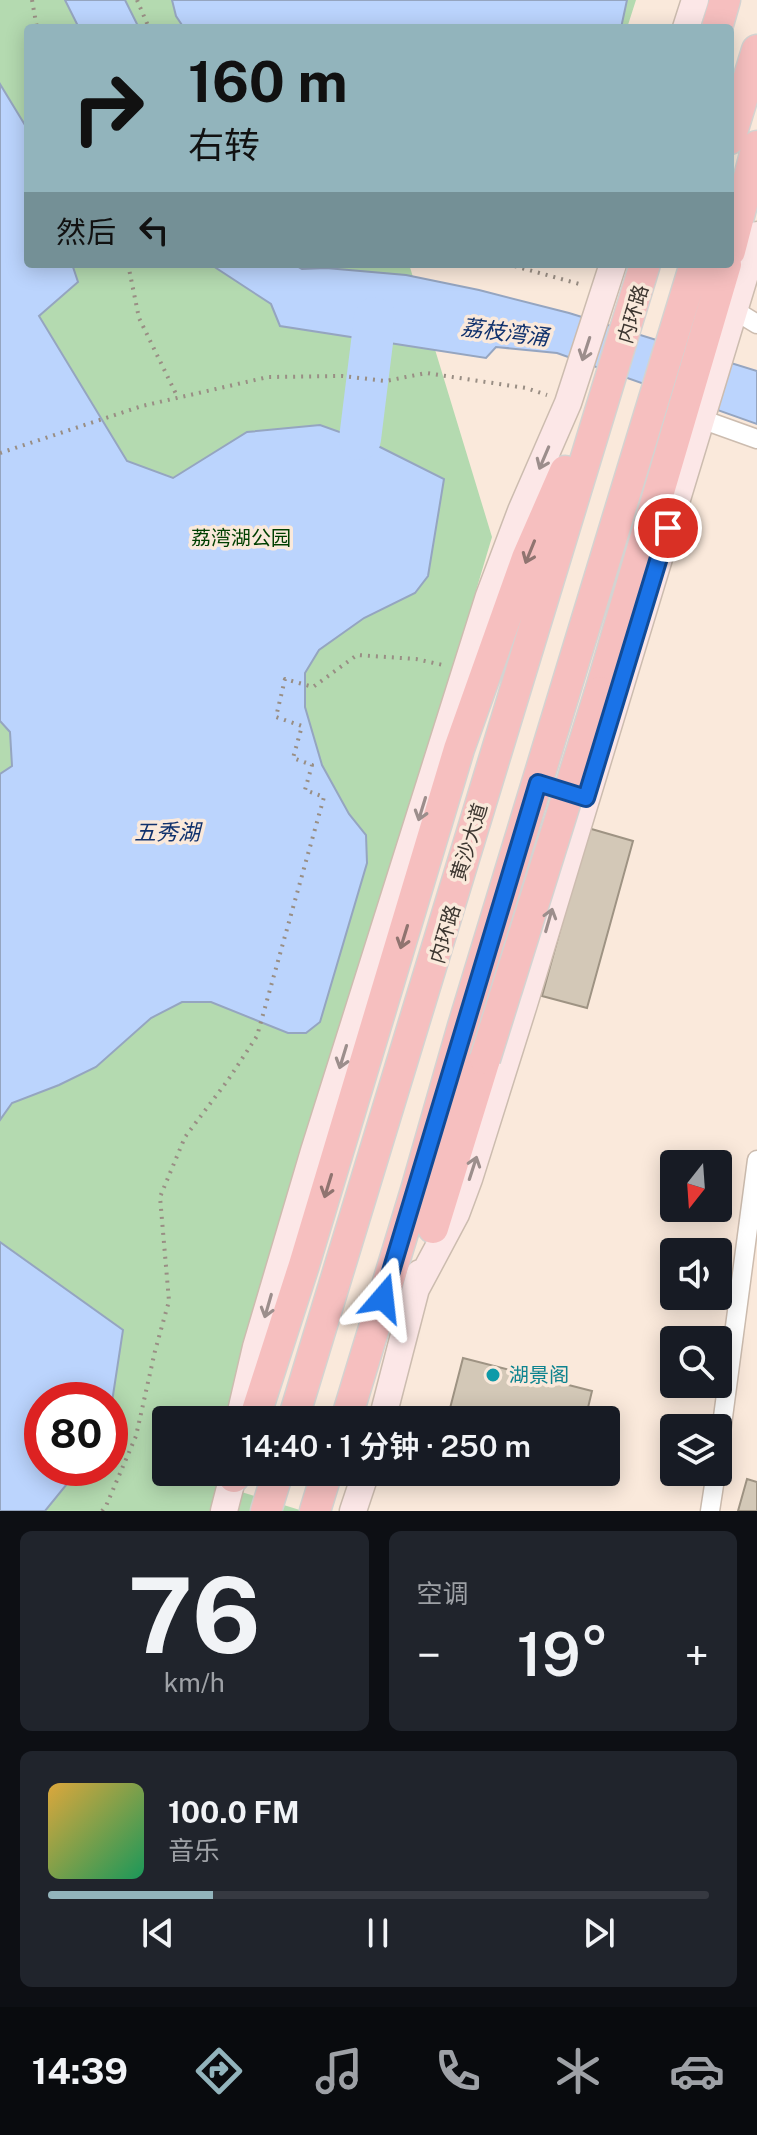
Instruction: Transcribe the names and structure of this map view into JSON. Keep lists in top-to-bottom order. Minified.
{"streets":{"highway":["内环路","黄沙大道"]},"crossings":[["内环路","黄沙大道"]],"water":["荔枝湾涌","五秀湖"],"parks":["荔湾湖公园"],"places":["湖景阁"],"north":"bottom","page":{"turn":["160 m","右转"],"then":"然后","limit":"80","trip":"14:40 · 1 分钟 · 250 m","tile":[["76","km/h"],"空调"],"heat":["−","19°","+"],"song":["100.0 FM","音乐"],"tabs":"14:39"}}
